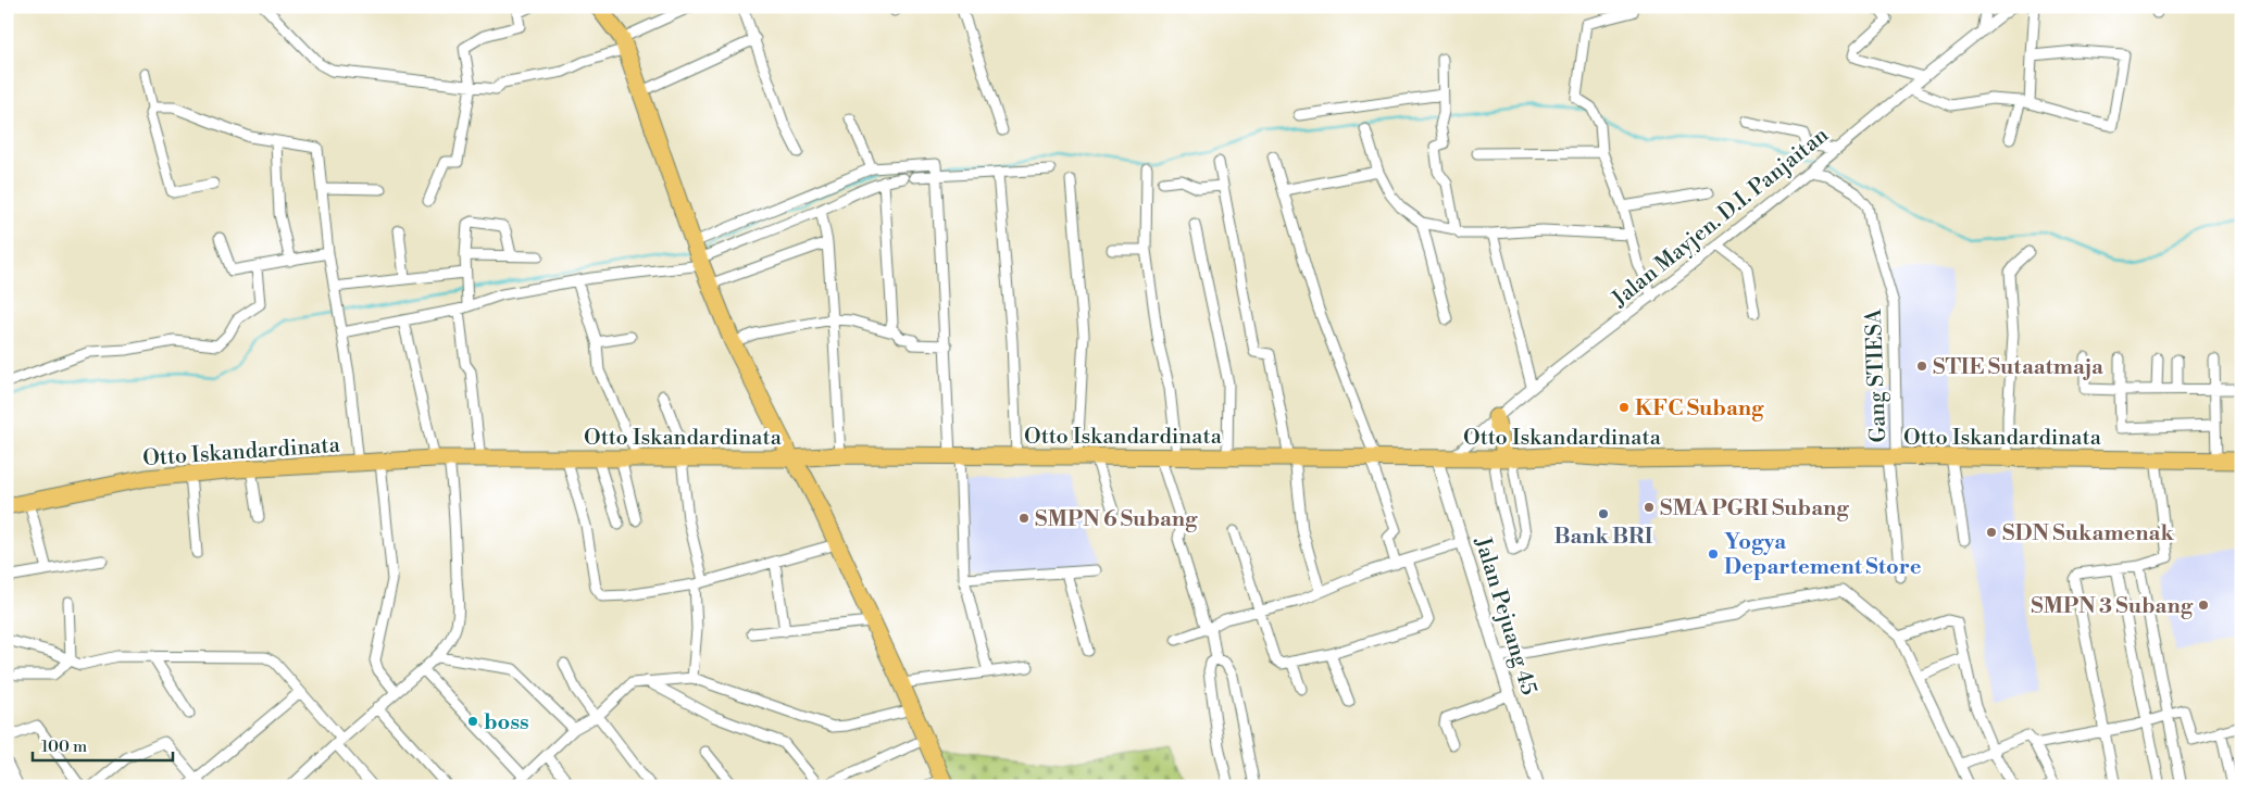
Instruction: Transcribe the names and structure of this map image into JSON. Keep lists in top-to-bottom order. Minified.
{"streets":{"main road":["Otto Iskandardinata"],"street":["Jalan Mayjen. D.I. Panjaitan","Gang STIESA","Jalan Pejuang 45"]},"crossings":[["Jalan Mayjen. D.I. Panjaitan","Gang STIESA"],["Jalan Mayjen. D.I. Panjaitan","Otto Iskandardinata"],["Jalan Mayjen. D.I. Panjaitan","Jalan Pejuang 45"],["Gang STIESA","Otto Iskandardinata"],["Otto Iskandardinata","Jalan Pejuang 45"]],"places":["STIE Sutaatmaja","KFC Subang","SMA PGRI Subang","Bank BRI","SMPN 6 Subang","SDN Sukamenak","Yogya Departement Store","SMPN 3 Subang","boss"],"scale_bar":"100 m"}
